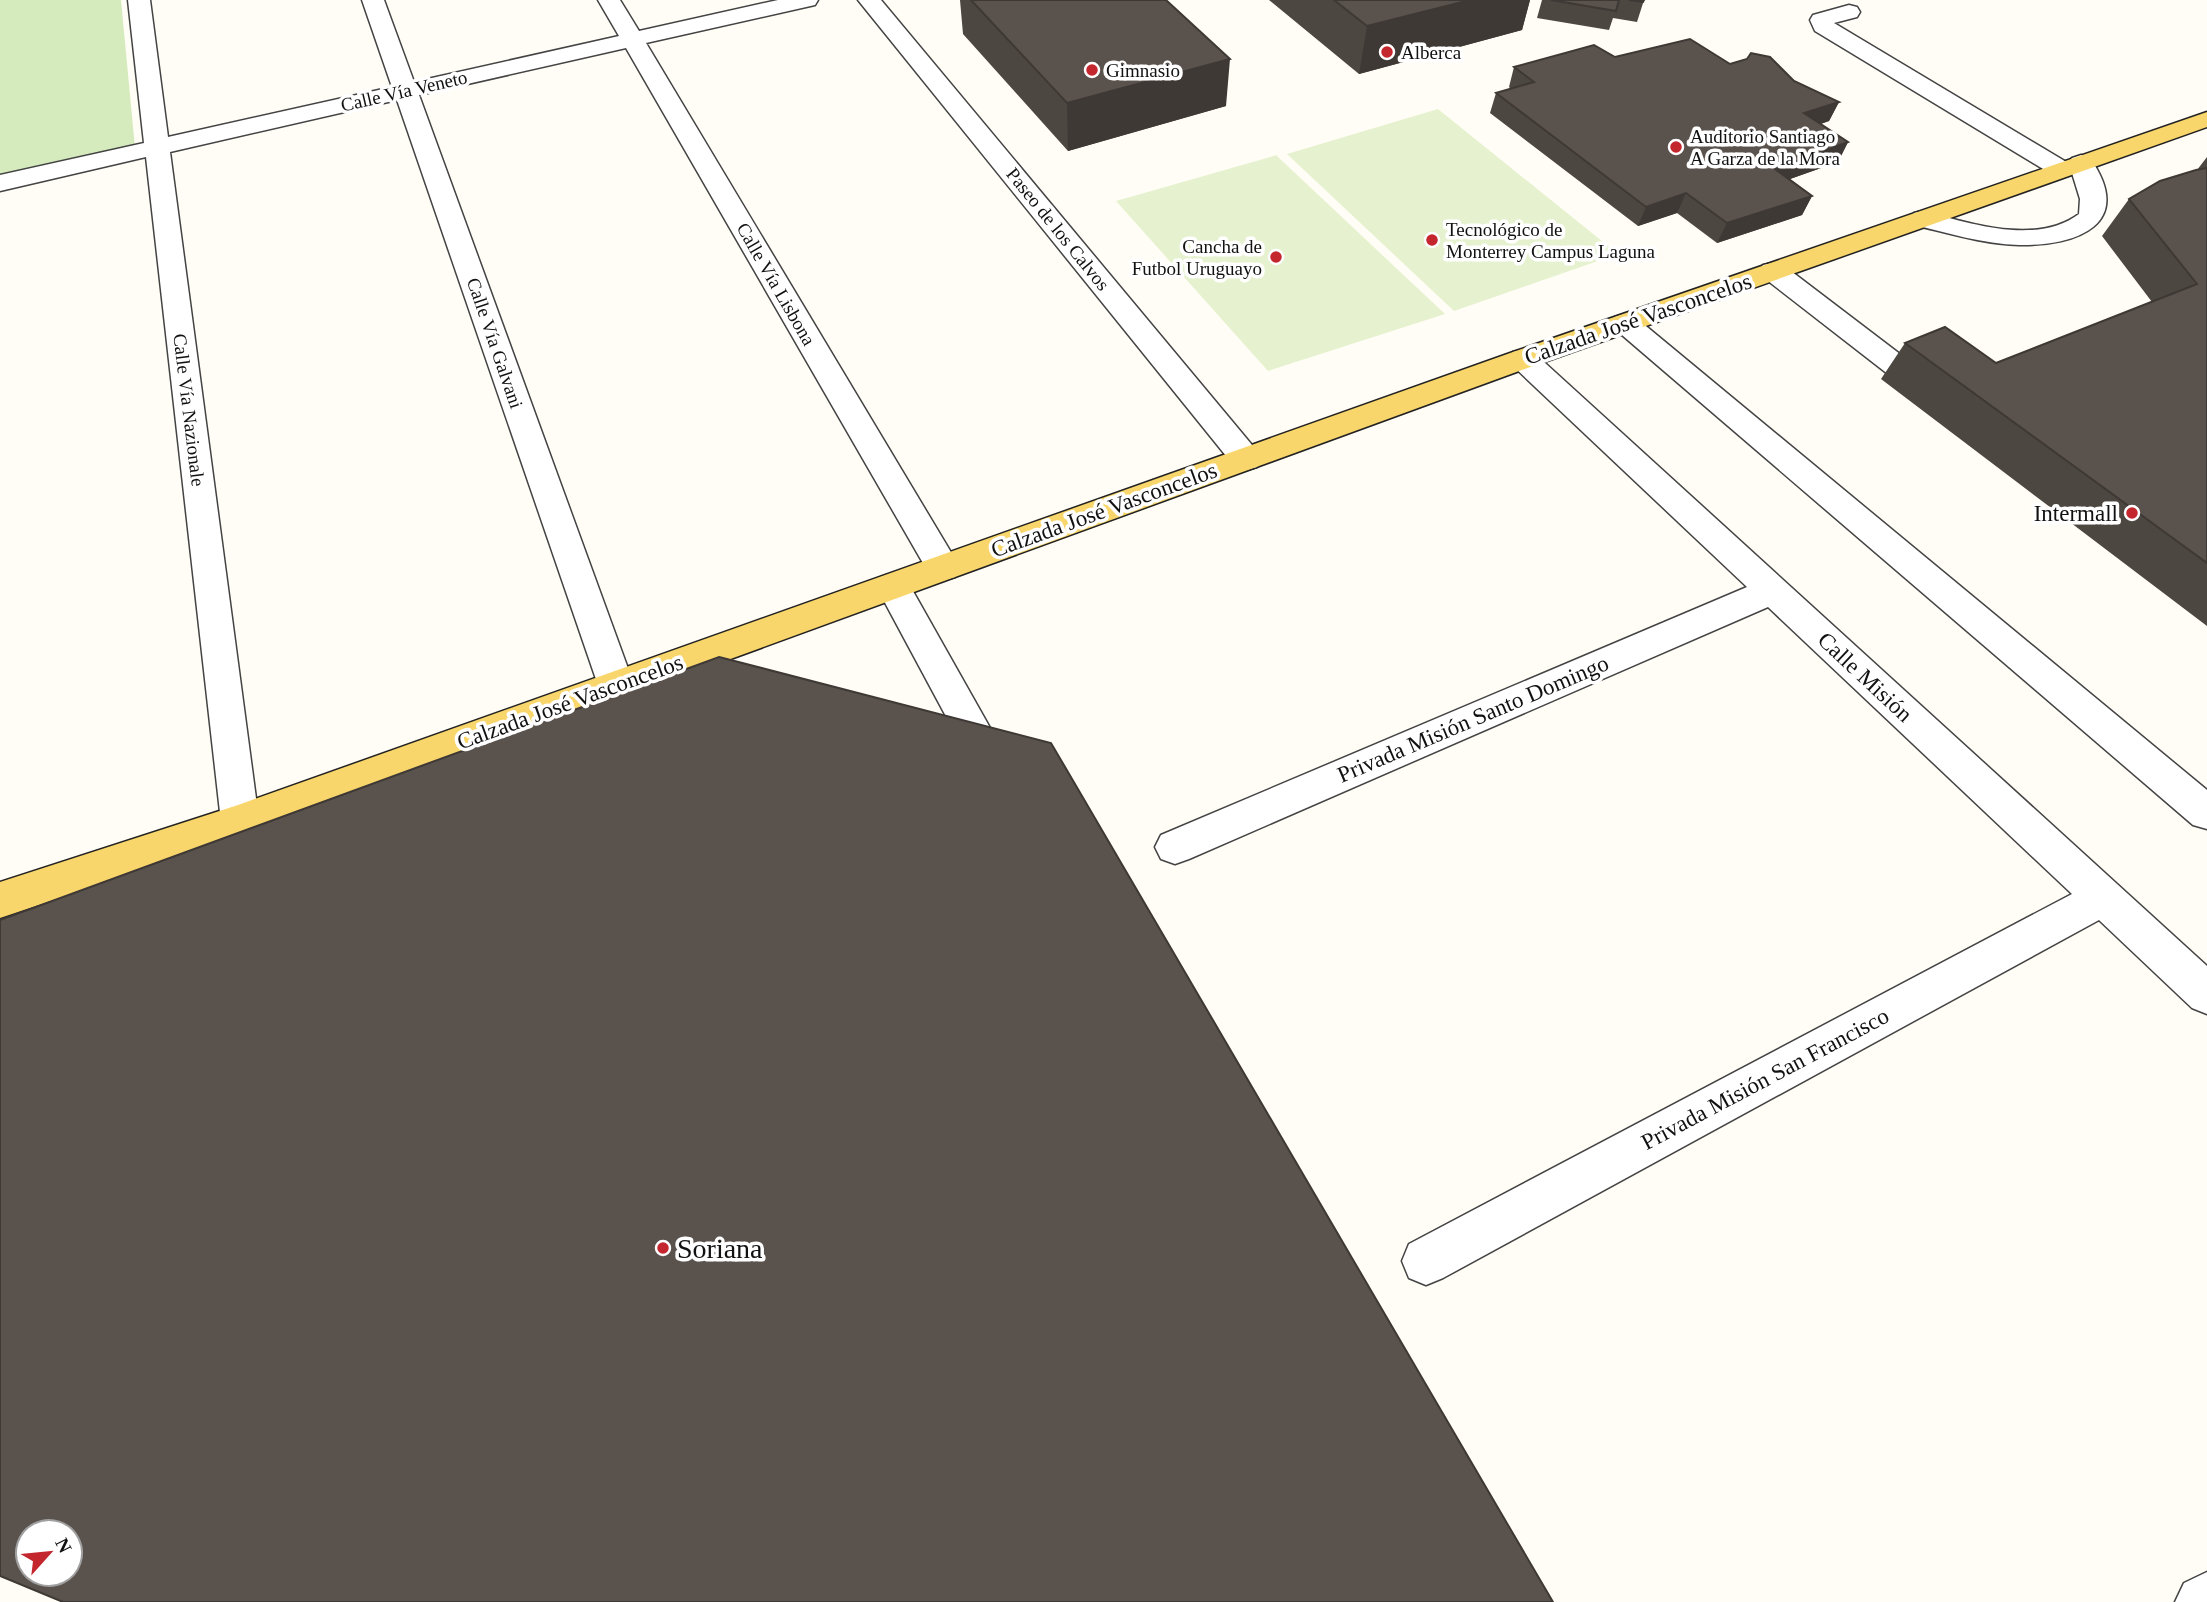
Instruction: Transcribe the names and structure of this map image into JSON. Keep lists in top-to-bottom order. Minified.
{"streets":{"main road":["Calzada José Vasconcelos"],"street":["Calle Vía Veneto","Paseo de los Calvos","Calle Vía Lisbona","Calle Vía Galvani","Calle Vía Nazionale","Calle Misión","Privada Misión Santo Domingo","Privada Misión San Francisco"]},"crossings":[["Calle Vía Veneto","Calle Vía Lisbona"],["Calle Vía Veneto","Calle Vía Galvani"],["Calle Vía Veneto","Calle Vía Nazionale"],["Paseo de los Calvos","Calzada José Vasconcelos"],["Calle Vía Lisbona","Calzada José Vasconcelos"],["Calzada José Vasconcelos","Calle Vía Galvani"],["Calzada José Vasconcelos","Calle Vía Nazionale"],["Calzada José Vasconcelos","Calle Misión"],["Calle Misión","Privada Misión Santo Domingo"],["Calle Misión","Privada Misión San Francisco"]],"places":["Alberca","Gimnasio","Auditorio Santiago A Garza de la Mora","Tecnológico de Monterrey Campus Laguna","Cancha de Futbol Uruguayo","Intermall","Soriana"],"north":"top right"}
